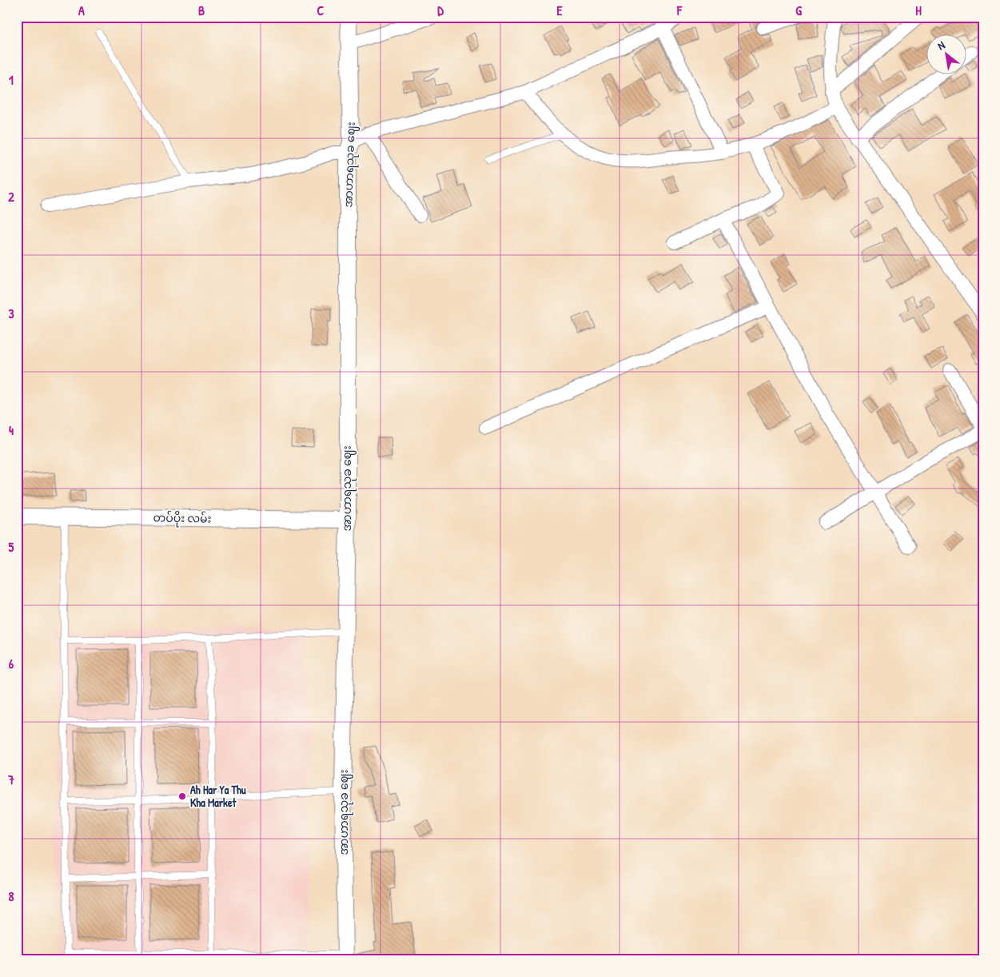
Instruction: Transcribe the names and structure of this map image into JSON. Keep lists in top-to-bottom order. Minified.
{"streets":{"street":["အာဟာရသုခ ဈေး","တပ်ပိုး လမ်း"]},"crossings":[["အာဟာရသုခ ဈေး","တပ်ပိုး လမ်း"]],"places":["Ah Har Ya Thu Kha Market"],"north":"top left","grid":{"columns":["A","B","C","D","E","F","G","H"],"rows":["1","2","3","4","5","6","7","8"]}}
